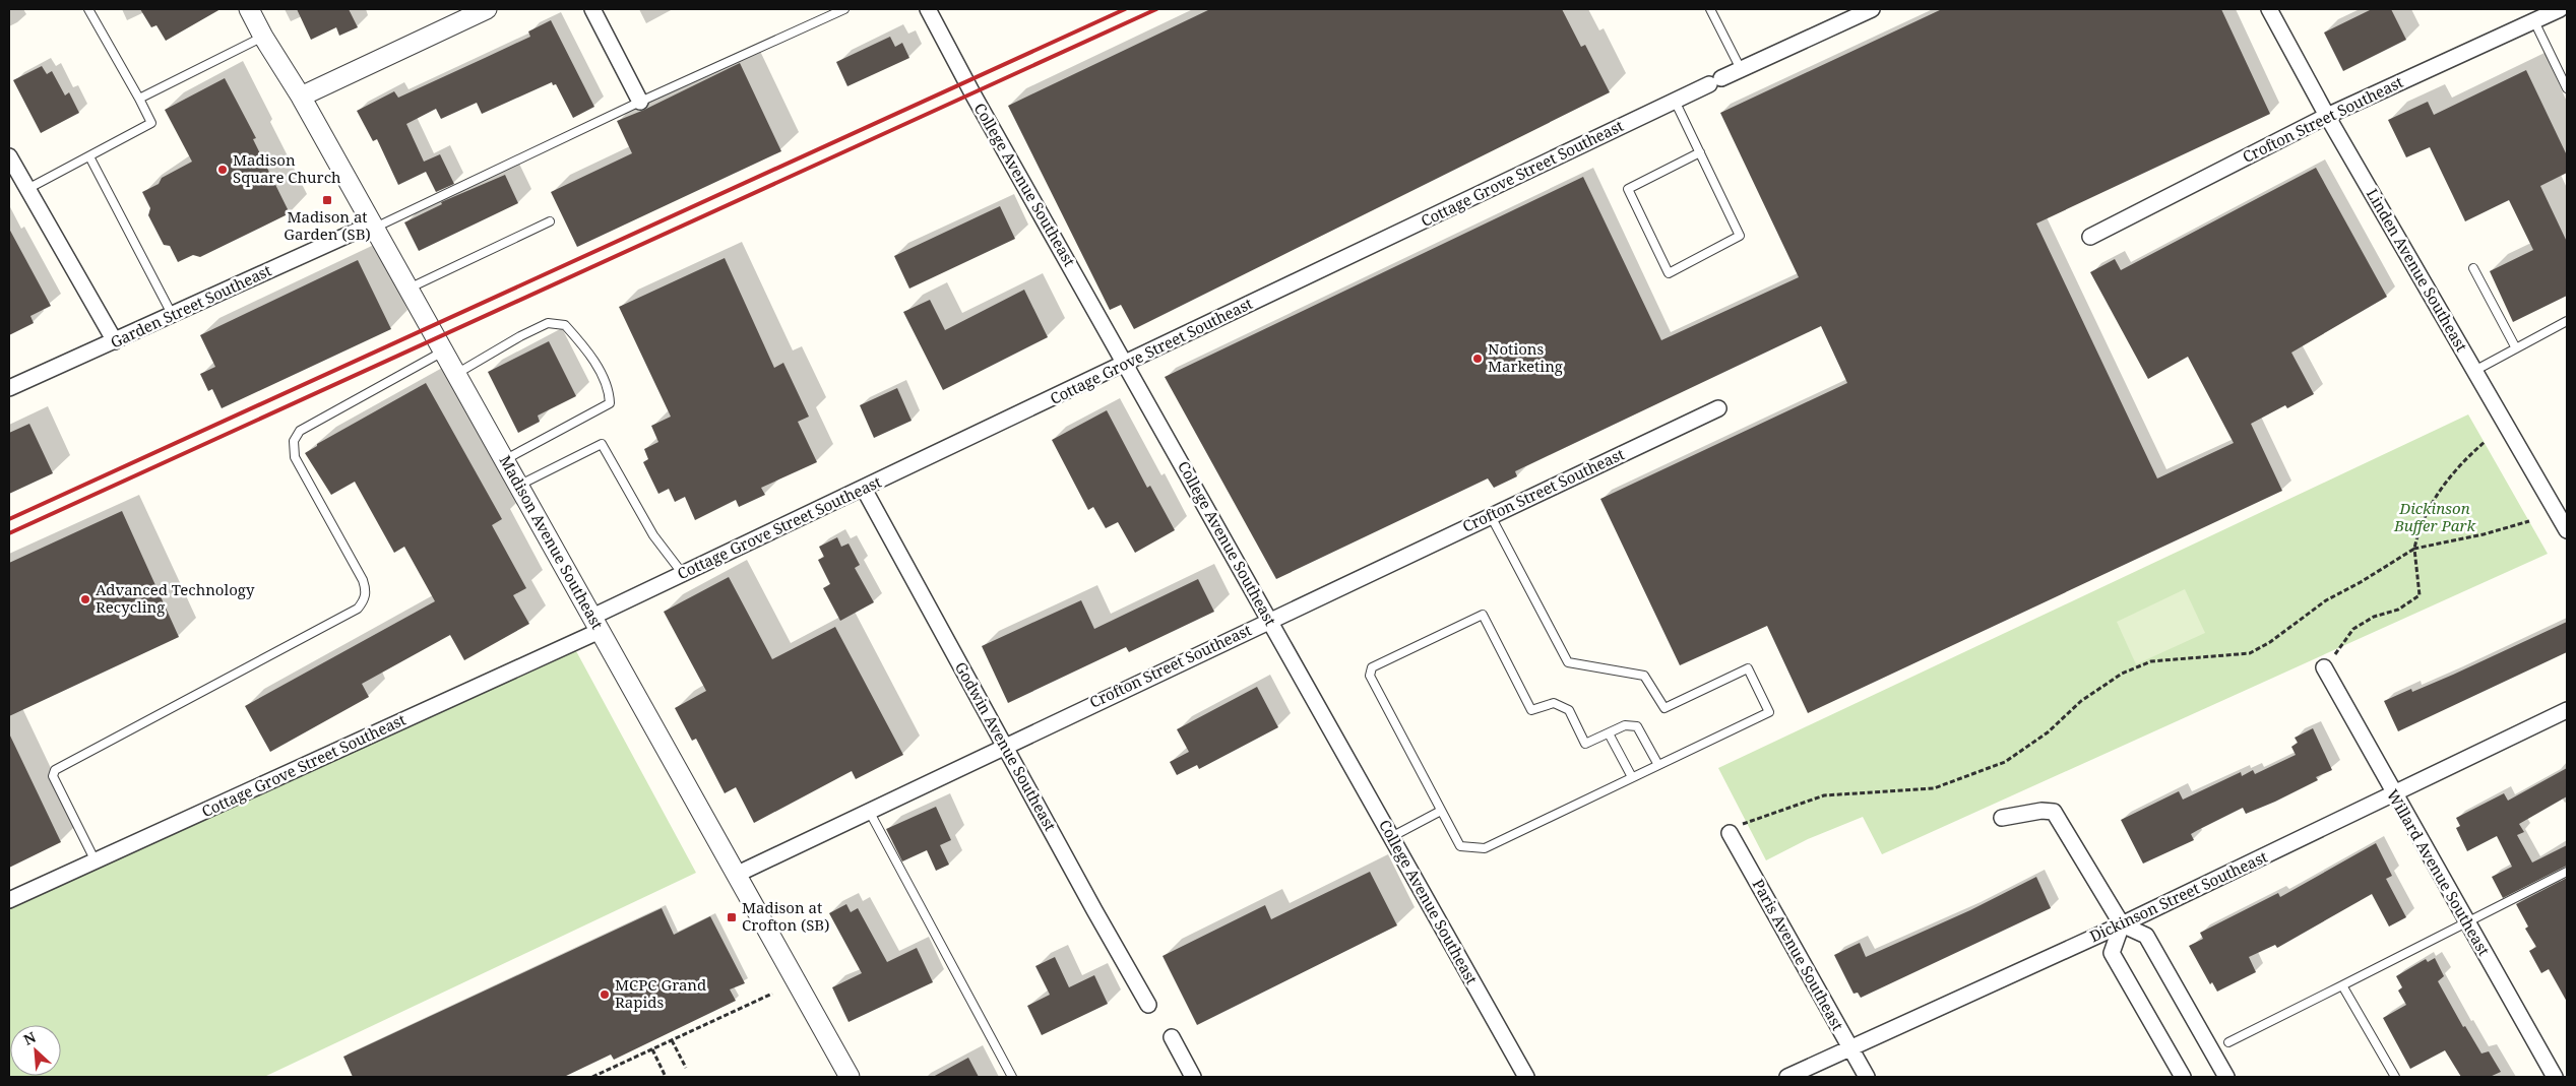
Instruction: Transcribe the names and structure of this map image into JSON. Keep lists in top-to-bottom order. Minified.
{"streets":{"street":["Crofton Street Southeast","Cottage Grove Street Southeast","College Avenue Southeast","Linden Avenue Southeast","Garden Street Southeast","Madison Avenue Southeast","Godwin Avenue Southeast","Willard Avenue Southeast","Dickinson Street Southeast","Paris Avenue Southeast"]},"crossings":[["Crofton Street Southeast","College Avenue Southeast"],["Crofton Street Southeast","Linden Avenue Southeast"],["Crofton Street Southeast","Madison Avenue Southeast"],["Crofton Street Southeast","Godwin Avenue Southeast"],["Cottage Grove Street Southeast","College Avenue Southeast"],["Cottage Grove Street Southeast","Madison Avenue Southeast"],["Cottage Grove Street Southeast","Godwin Avenue Southeast"],["Garden Street Southeast","Madison Avenue Southeast"],["Willard Avenue Southeast","Dickinson Street Southeast"],["Dickinson Street Southeast","Paris Avenue Southeast"]],"parks":["Dickinson Buffer Park"],"places":{"other":["Madison Square Church","Notions Marketing","Advanced Technology Recycling","MCPC Grand Rapids"],"transit":["Madison at Garden (SB)","Madison at Crofton (SB)"]},"north":"top left"}
